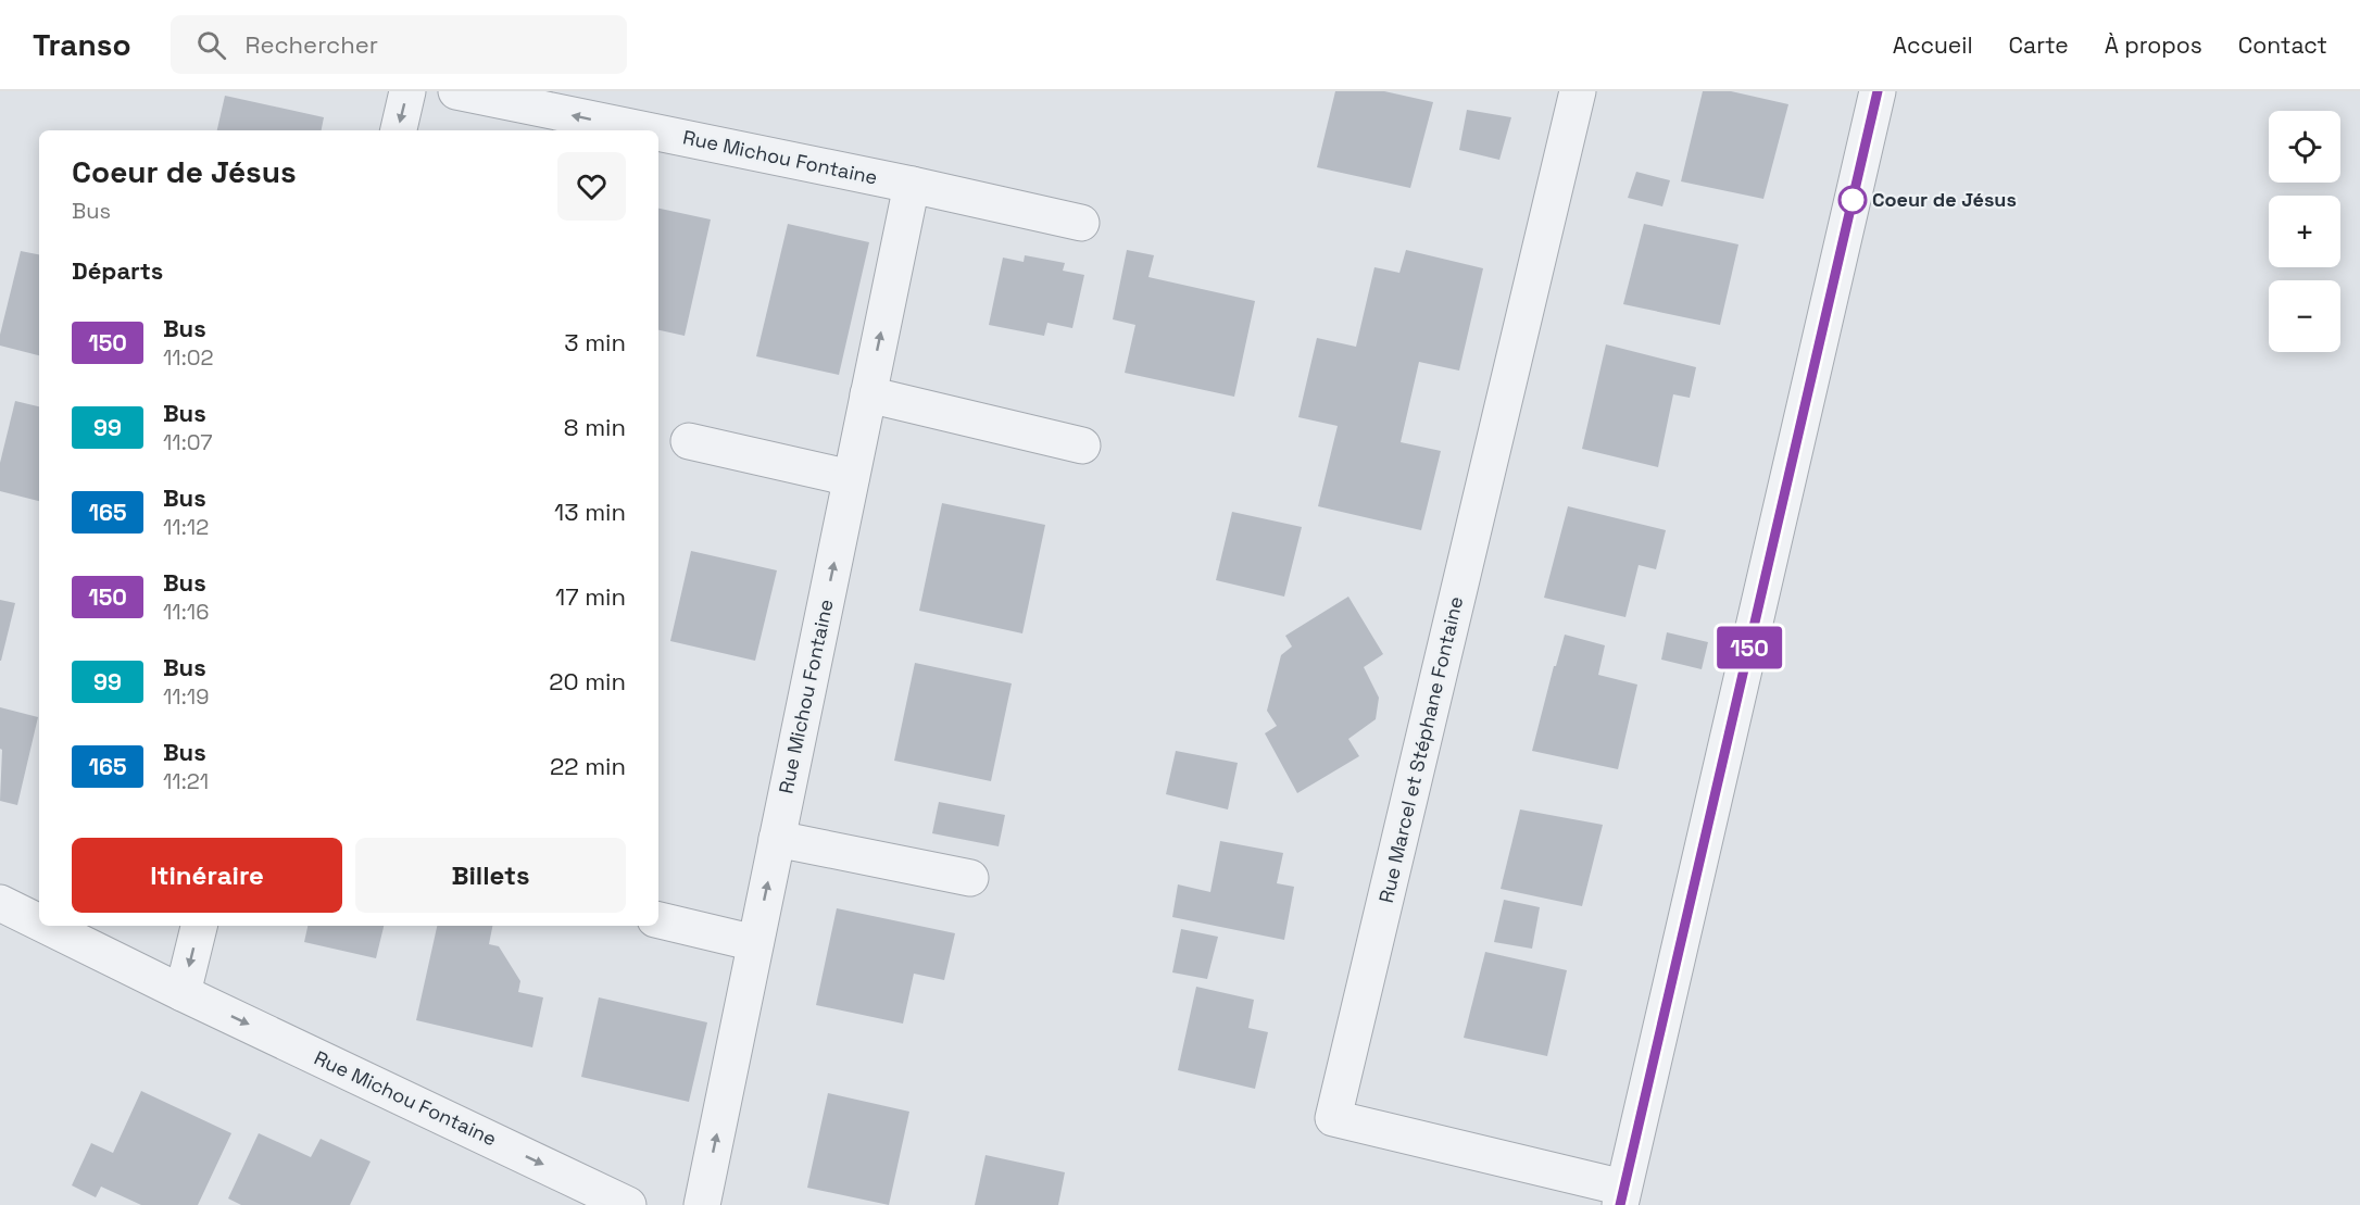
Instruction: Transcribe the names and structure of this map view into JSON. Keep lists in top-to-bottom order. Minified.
{"streets":{"street":["Rue Michou Fontaine","Rue Marcel et Stéphane Fontaine"]},"places":["Coeur de Jésus"],"lines":["bus line 150"],"page":{"header":"Transo","search":"Rechercher","nav":["Accueil","Carte","À propos","Contact"],"on_map":"150","map_buttons":["+","−"],"heading":[["Coeur de Jésus","Bus"],"Départs"],"list":[{"mark":"150","name":"Bus","note":"11:02","value":"3 min"},{"mark":"99","name":"Bus","note":"11:07","value":"8 min"},{"mark":"165","name":"Bus","note":"11:12","value":"13 min"},{"mark":"150","name":"Bus","note":"11:16","value":"17 min"},{"mark":"99","name":"Bus","note":"11:19","value":"20 min"},{"mark":"165","name":"Bus","note":"11:21","value":"22 min"}],"buttons":["Itinéraire","Billets"]}}
